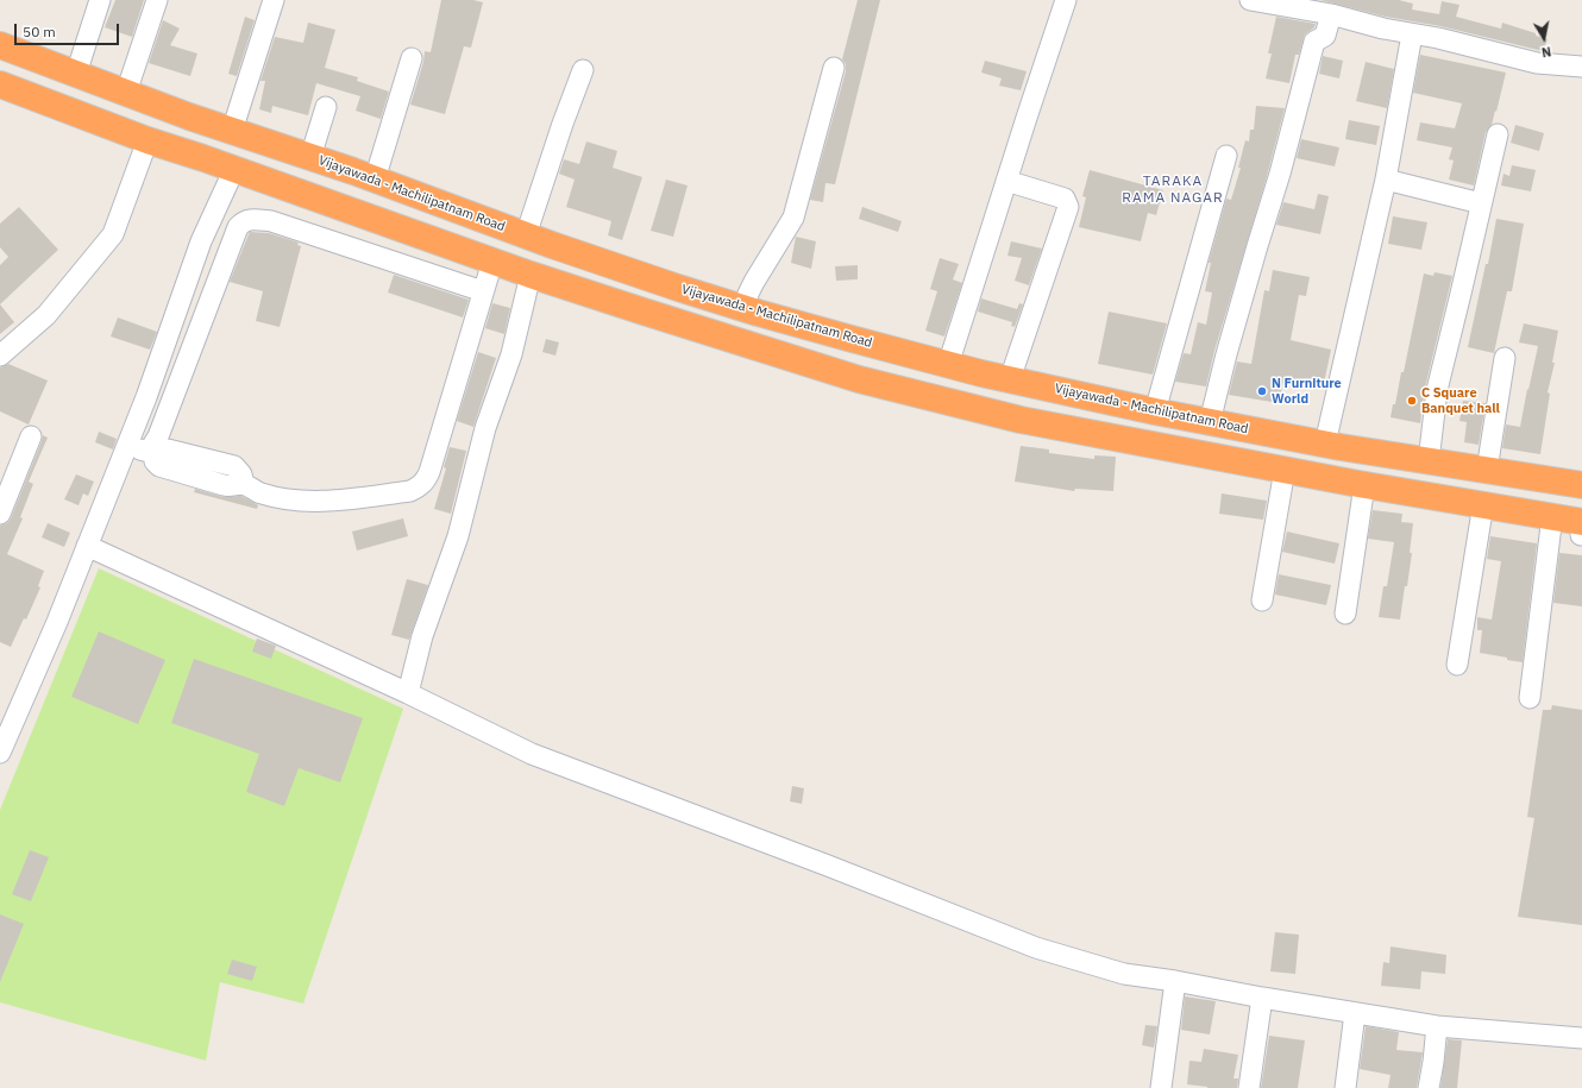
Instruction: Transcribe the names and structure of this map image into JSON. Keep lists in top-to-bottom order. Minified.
{"streets":{"highway":["Vijayawada - Machilipatnam Road"]},"districts":["TARAKA RAMA NAGAR"],"places":["N Furniture World","C Square Banquet hall"],"scale_bar":"50 m","north":"bottom"}
